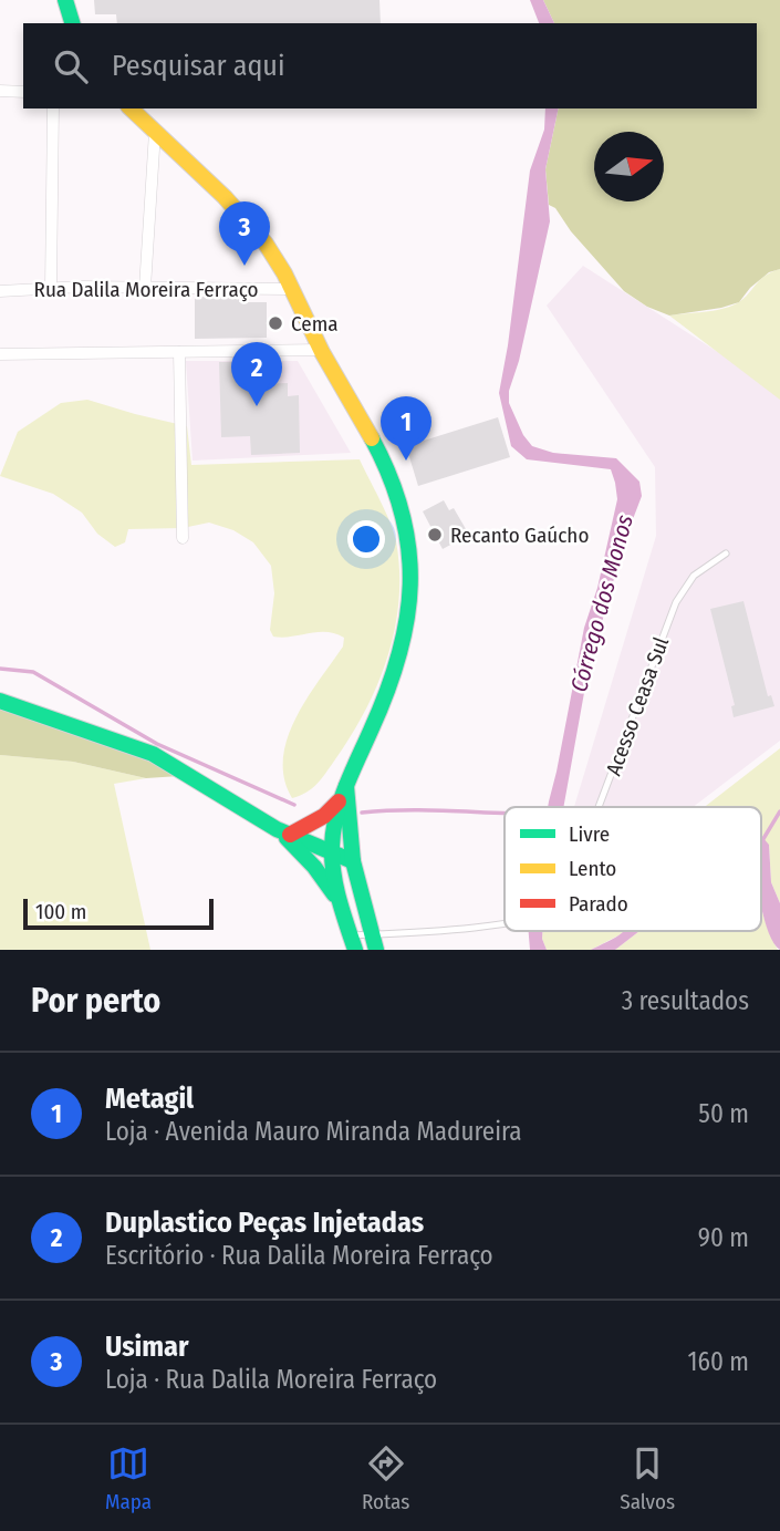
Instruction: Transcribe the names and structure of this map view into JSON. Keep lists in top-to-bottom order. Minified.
{"streets":{"street":["Rua Dalila Moreira Ferraço"],"lane":["Acesso Ceasa Sul"]},"water":["Córrego dos Monos"],"places":["Cema","Recanto Gaúcho"],"legend":["Livre","Lento","Parado"],"scale_bar":"100 m","north":"right","page":{"search":"Pesquisar aqui","pins":["3","2","1"],"scale":"100 m","heading":["Por perto","3 resultados"],"list":[{"mark":"1","name":"Metagil","note":"Loja · Avenida Mauro Miranda Madureira","value":"50 m"},{"mark":"2","name":"Duplastico Peças Injetadas","note":"Escritório · Rua Dalila Moreira Ferraço","value":"90 m"},{"mark":"3","name":"Usimar","note":"Loja · Rua Dalila Moreira Ferraço","value":"160 m"}],"nav":["Mapa","Rotas","Salvos"]}}
